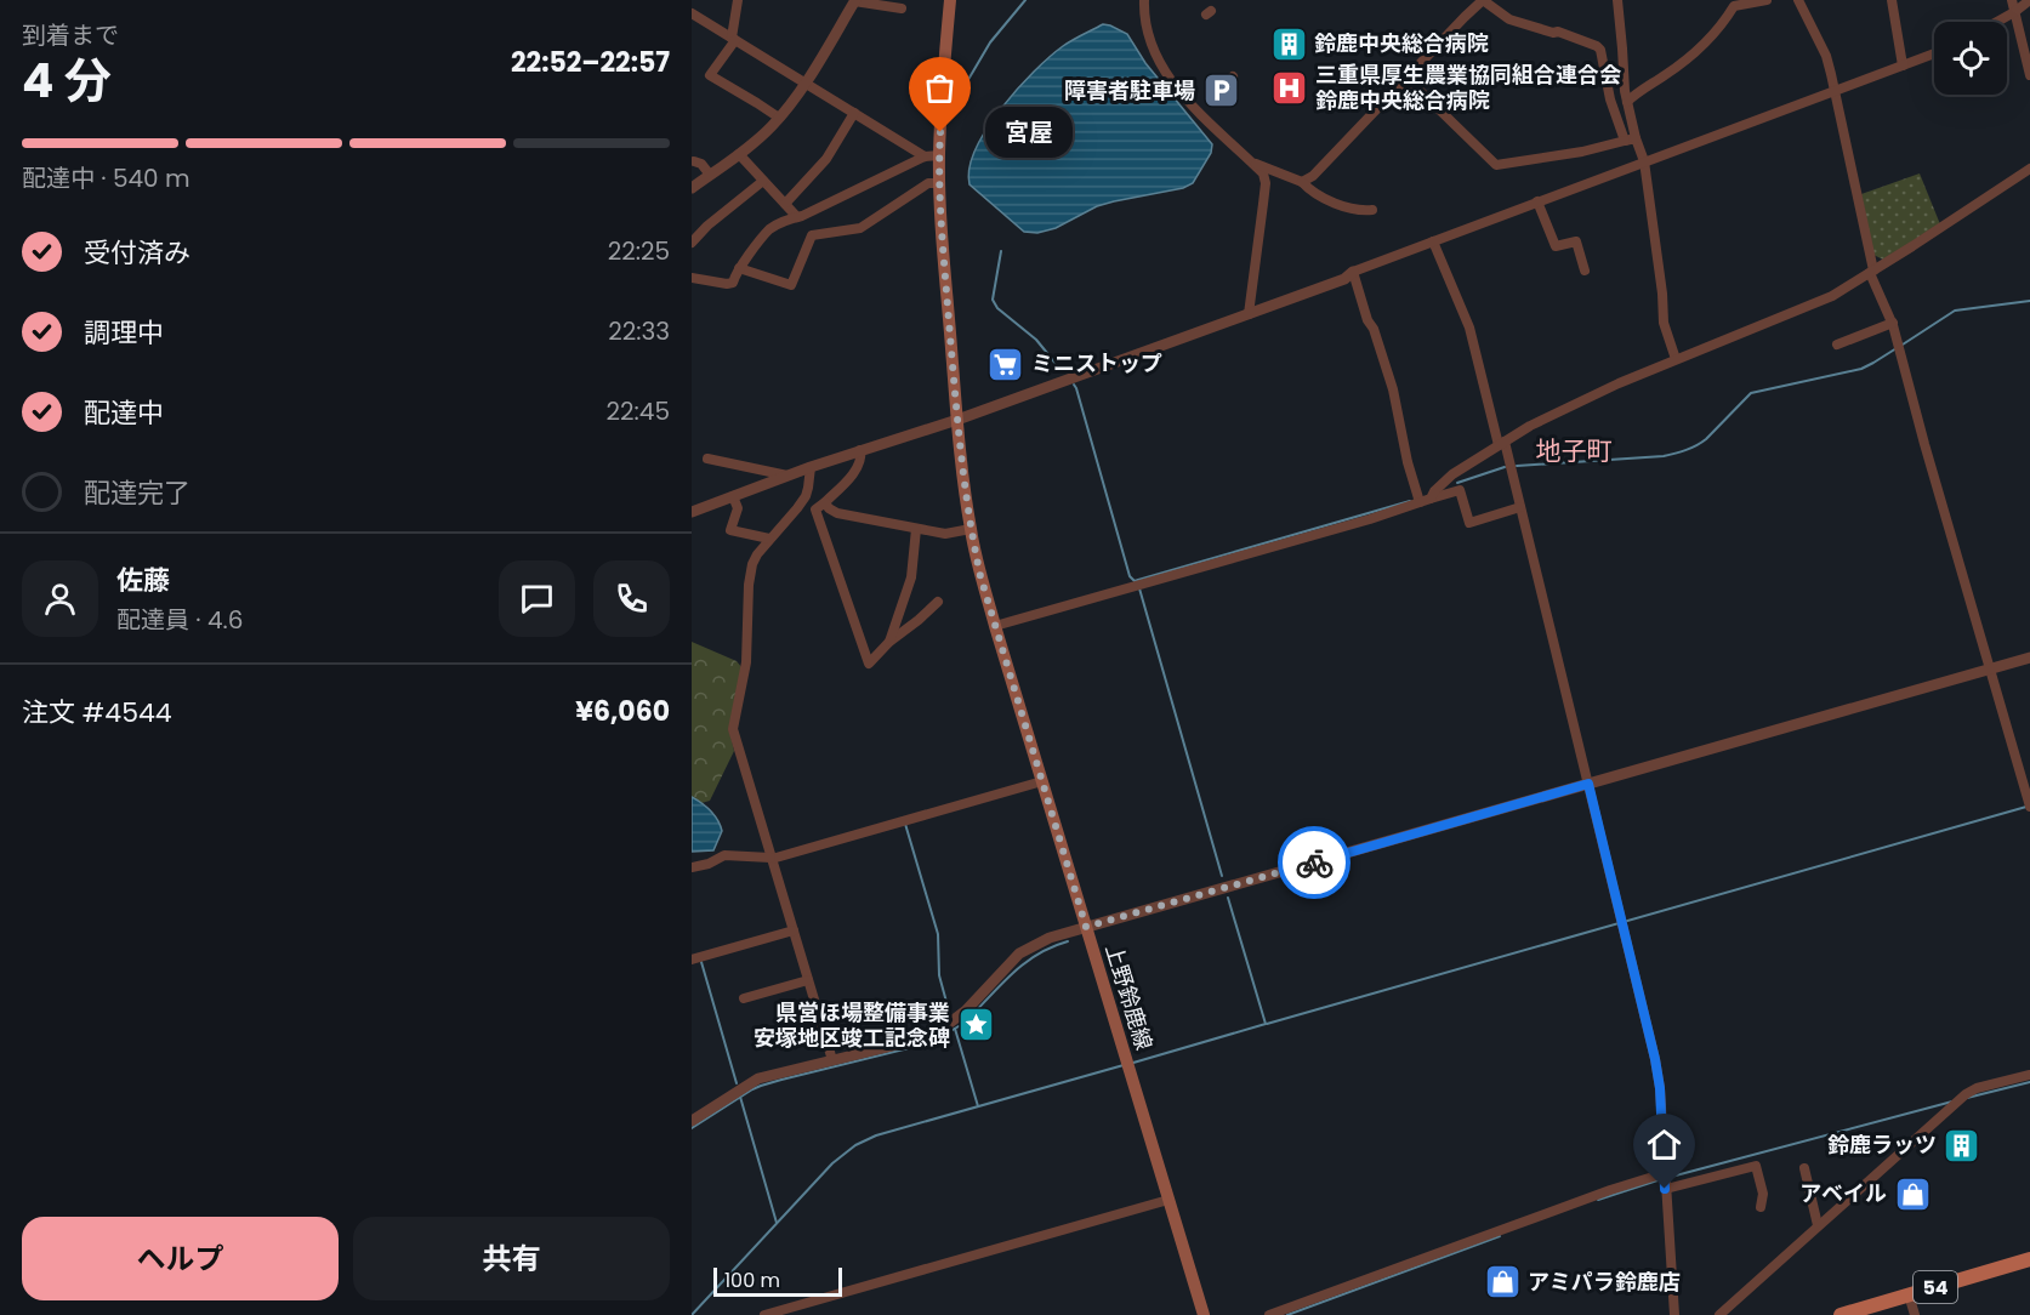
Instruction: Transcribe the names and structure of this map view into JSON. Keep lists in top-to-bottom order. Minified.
{"streets":{"main road":["上野鈴鹿線","54"]},"districts":["地子町"],"places":{"building":["鈴鹿中央総合病院","鈴鹿ラッツ"],"hospital":["三重県厚生農業協同組合連合会 鈴鹿中央総合病院"],"parking":["障害者駐車場"],"other":["宮屋"],"supermarket":["ミニストップ"],"place":["県営ほ場整備事業 安塚地区竣工記念碑"],"shop":["アベイル","アミパラ鈴鹿店"]},"scale_bar":"100 m","page":{"heading":["4 分","到着まで","22:52–22:57"],"panel":["佐藤","配達員 · 4.6","注文 #4544","¥6,060"],"bubble":"宮屋","bar":"配達中 · 540 m","list":[["受付済み","22:25"],["調理中","22:33"],["配達中","22:45"],"配達完了"],"buttons":["ヘルプ","共有"],"scale":"100 m"}}
